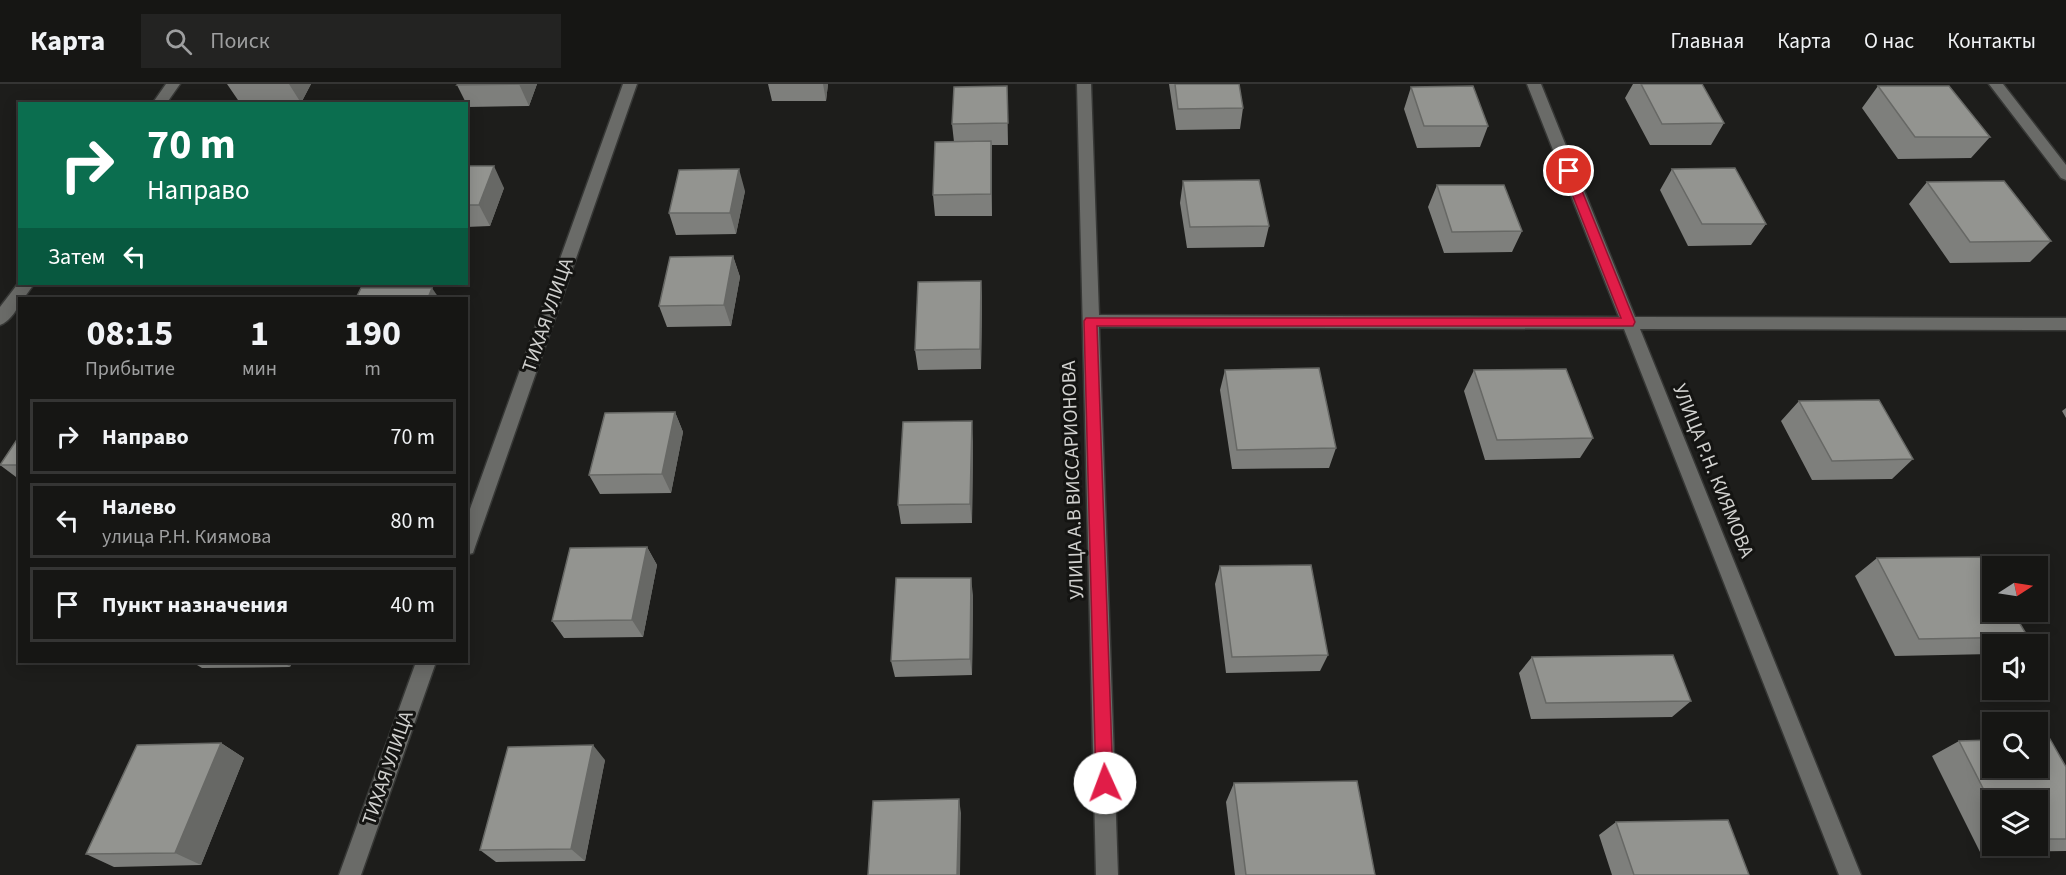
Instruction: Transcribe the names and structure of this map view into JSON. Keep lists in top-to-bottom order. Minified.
{"streets":{"street":["ТИХАЯ УЛИЦА","УЛИЦА Р.Н. КИЯМОВА","УЛИЦА А.В ВИССАРИОНОВА"]},"north":"right","page":{"header":"Карта","search":"Поиск","nav":["Главная","Карта","О нас","Контакты"],"turn":["70 m","Направо"],"then":"Затем","eta":["08:15","Прибытие","1","мин","190","m"],"list":[{"name":"Направо","value":"70 m"},{"name":"Налево","note":"улица Р.Н. Киямова","value":"80 m"},{"name":"Пункт назначения","value":"40 m"}]}}
